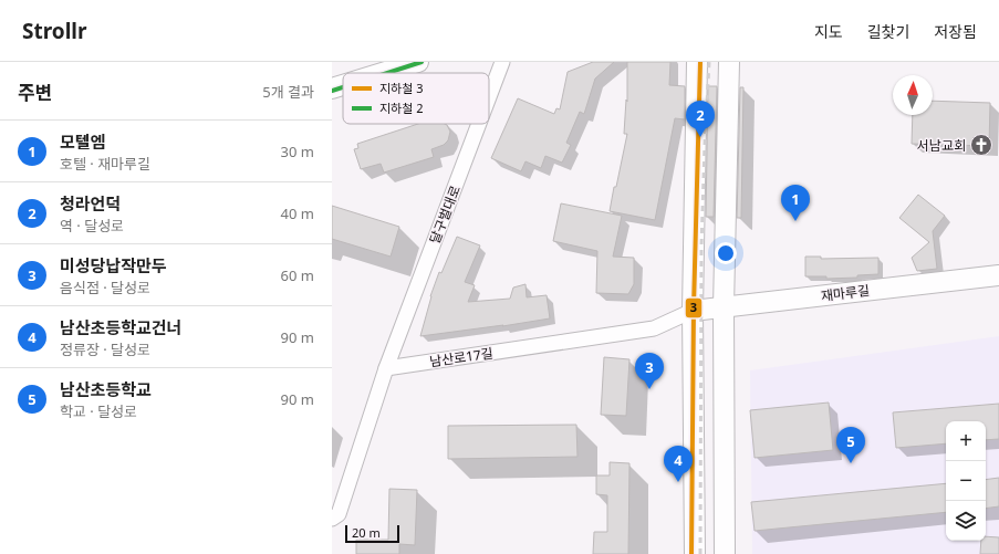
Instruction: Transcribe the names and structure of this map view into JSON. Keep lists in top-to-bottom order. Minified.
{"streets":{"main road":["재마루길"],"street":["달구벌대로","남산로17길"]},"crossings":[["달구벌대로","남산로17길"],["재마루길","남산로17길"]],"places":{"church":["서남교회"]},"lines":["metro line 3","metro line 2"],"legend":["지하철 3","지하철 2"],"scale_bar":"20 m","north":"top","page":{"header":"Strollr","nav":["지도","길찾기","저장됨"],"heading":["주변","5개 결과"],"pins":["2","1","3","5","4"],"list":[{"mark":"1","name":"모텔엠","note":"호텔 · 재마루길","value":"30 m"},{"mark":"2","name":"청라언덕","note":"역 · 달성로","value":"40 m"},{"mark":"3","name":"미성당납작만두","note":"음식점 · 달성로","value":"60 m"},{"mark":"4","name":"남산초등학교건너","note":"정류장 · 달성로","value":"90 m"},{"mark":"5","name":"남산초등학교","note":"학교 · 달성로","value":"90 m"}],"map_buttons":["+","−"],"scale":"20 m"}}
